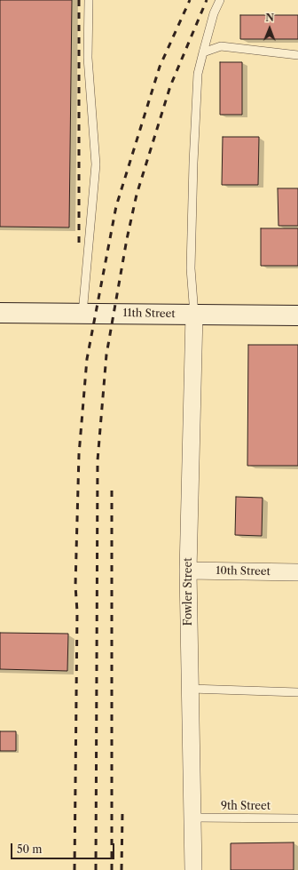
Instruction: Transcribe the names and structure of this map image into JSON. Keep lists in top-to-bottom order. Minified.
{"streets":{"main road":["11th Street"],"street":["10th Street","Fowler Street"],"lane":["9th Street"]},"crossings":[["11th Street","Fowler Street"],["10th Street","Fowler Street"],["Fowler Street","9th Street"]],"scale_bar":"50 m","north":"top"}
